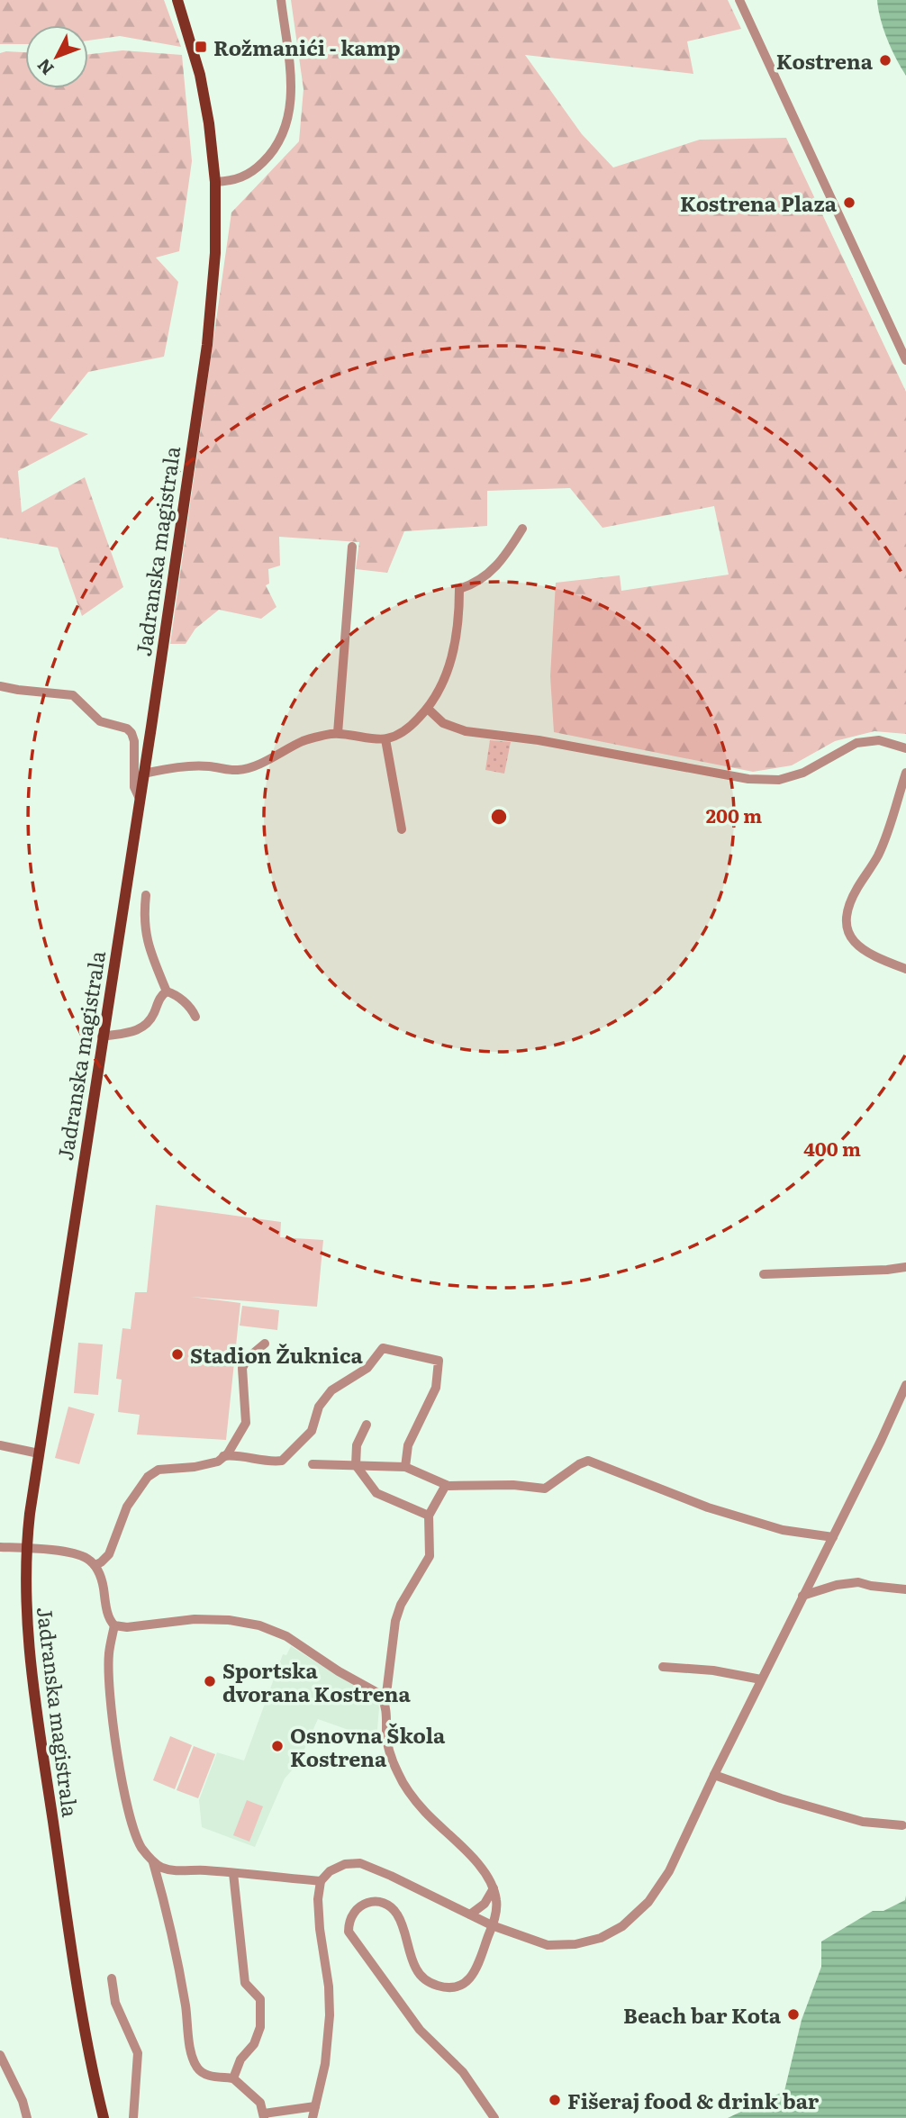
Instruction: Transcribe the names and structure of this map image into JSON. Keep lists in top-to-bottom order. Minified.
{"streets":{"main road":["Jadranska magistrala"]},"places":{"transit":["Rožmanići - kamp"],"other":["Kostrena","Kostrena Plaza","Stadion Žuknica","Sportska dvorana Kostrena","Osnovna Škola Kostrena","Beach bar Kota","Fišeraj food & drink bar"]},"north":"bottom left","rings":["200 m","400 m"]}
